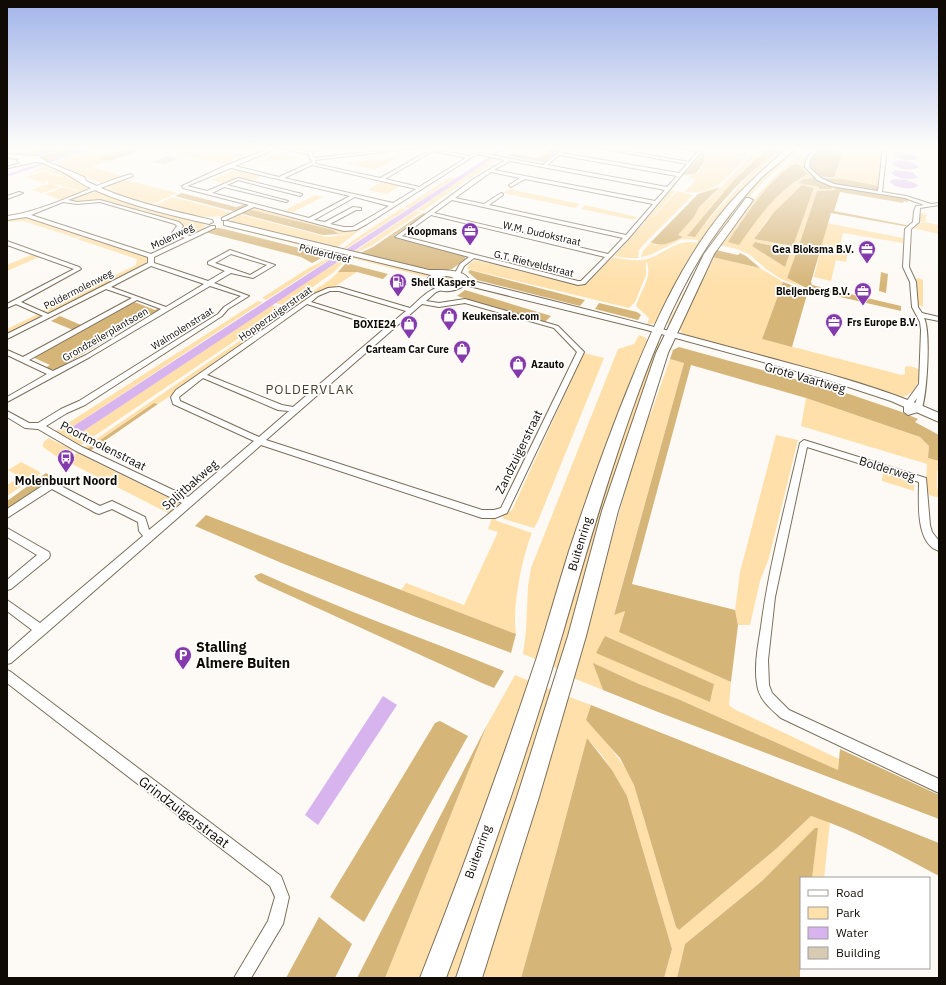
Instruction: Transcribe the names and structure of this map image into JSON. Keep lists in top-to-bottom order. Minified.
{"streets":{"highway":["Buitenring"],"main road":["Polderdreef","Grote Vaartweg"],"street":["W.M. Dudokstraat","Molenweg","G.T. Rietveldstraat","Poldermolenweg","Hopperzuigerstraat","Walmolenstraat","Grondzeilerplantsoen","Poortmolenstraat","Zandzuigerstraat","Bolderweg","Splijtbakweg","Grindzuigerstraat"]},"crossings":[["W.M. Dudokstraat","G.T. Rietveldstraat"],["Molenweg","Polderdreef"],["Molenweg","Poldermolenweg"],["Molenweg","Walmolenstraat"],["Poldermolenweg","Walmolenstraat"],["Poldermolenweg","Grondzeilerplantsoen"],["Hopperzuigerstraat","Zandzuigerstraat"],["Hopperzuigerstraat","Splijtbakweg"],["Walmolenstraat","Grondzeilerplantsoen"],["Walmolenstraat","Poortmolenstraat"],["Grote Vaartweg","Buitenring"],["Poortmolenstraat","Splijtbakweg"],["Zandzuigerstraat","Splijtbakweg"]],"districts":["POLDERVLAK"],"places":{"office":["Koopmans","Gea Bloksma B.V.","Bleijenberg B.V.","Frs Europe B.V."],"fuel station":["Shell Kaspers"],"shop":["Keukensale.com","BOXIE24","Carteam Car Cure","Azauto"],"bus stop":["Molenbuurt Noord"],"parking":["Stalling Almere Buiten"]},"legend":["Road","Park","Water","Building"]}
